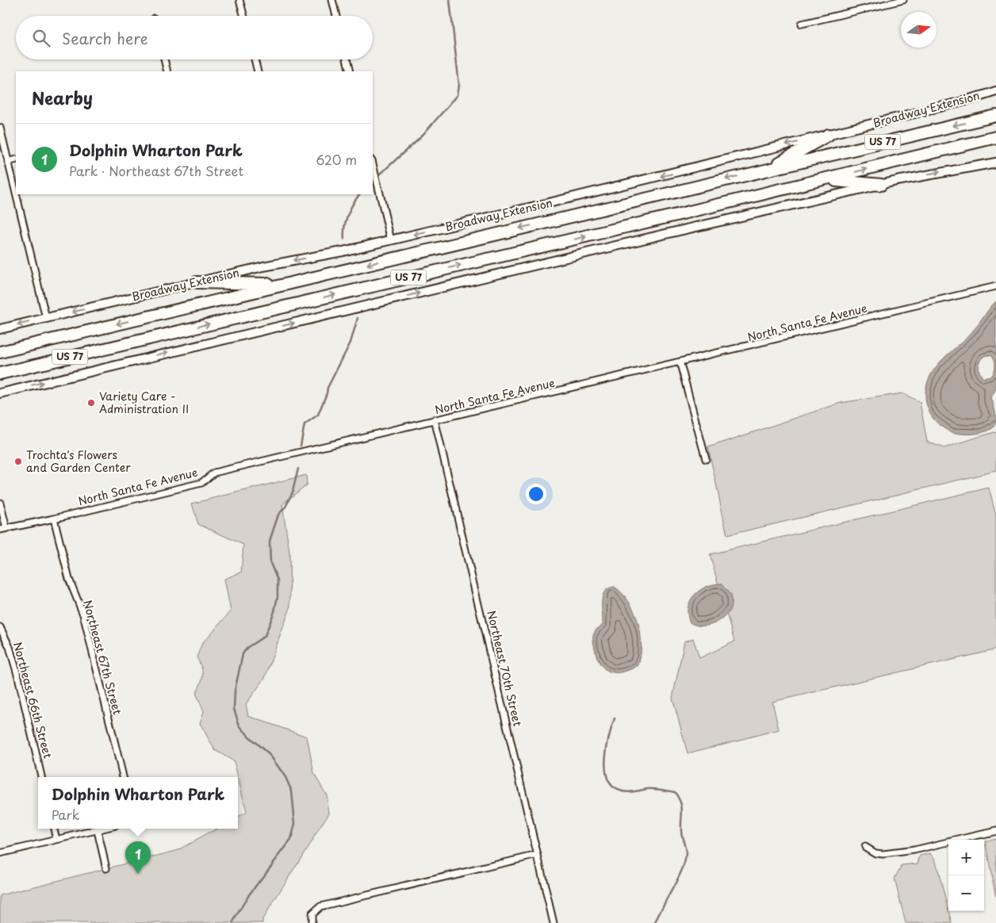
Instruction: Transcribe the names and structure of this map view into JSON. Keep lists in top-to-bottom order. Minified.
{"streets":{"highway":["Broadway Extension","US 77"],"street":["North Santa Fe Avenue","Northeast 67th Street","Northeast 70th Street","Northeast 66th Street"]},"crossings":[["North Santa Fe Avenue","Northeast 67th Street"],["North Santa Fe Avenue","Northeast 70th Street"]],"places":["Variety Care - Administration II","Trochta's Flowers and Garden Center"],"north":"right","page":{"search":"Search here","heading":"Nearby","list":[{"mark":"1","name":"Dolphin Wharton Park","note":"Park · Northeast 67th Street","value":"620 m"}],"popup":["Dolphin Wharton Park","Park"],"map_buttons":["+","−"],"pins":"1"}}
